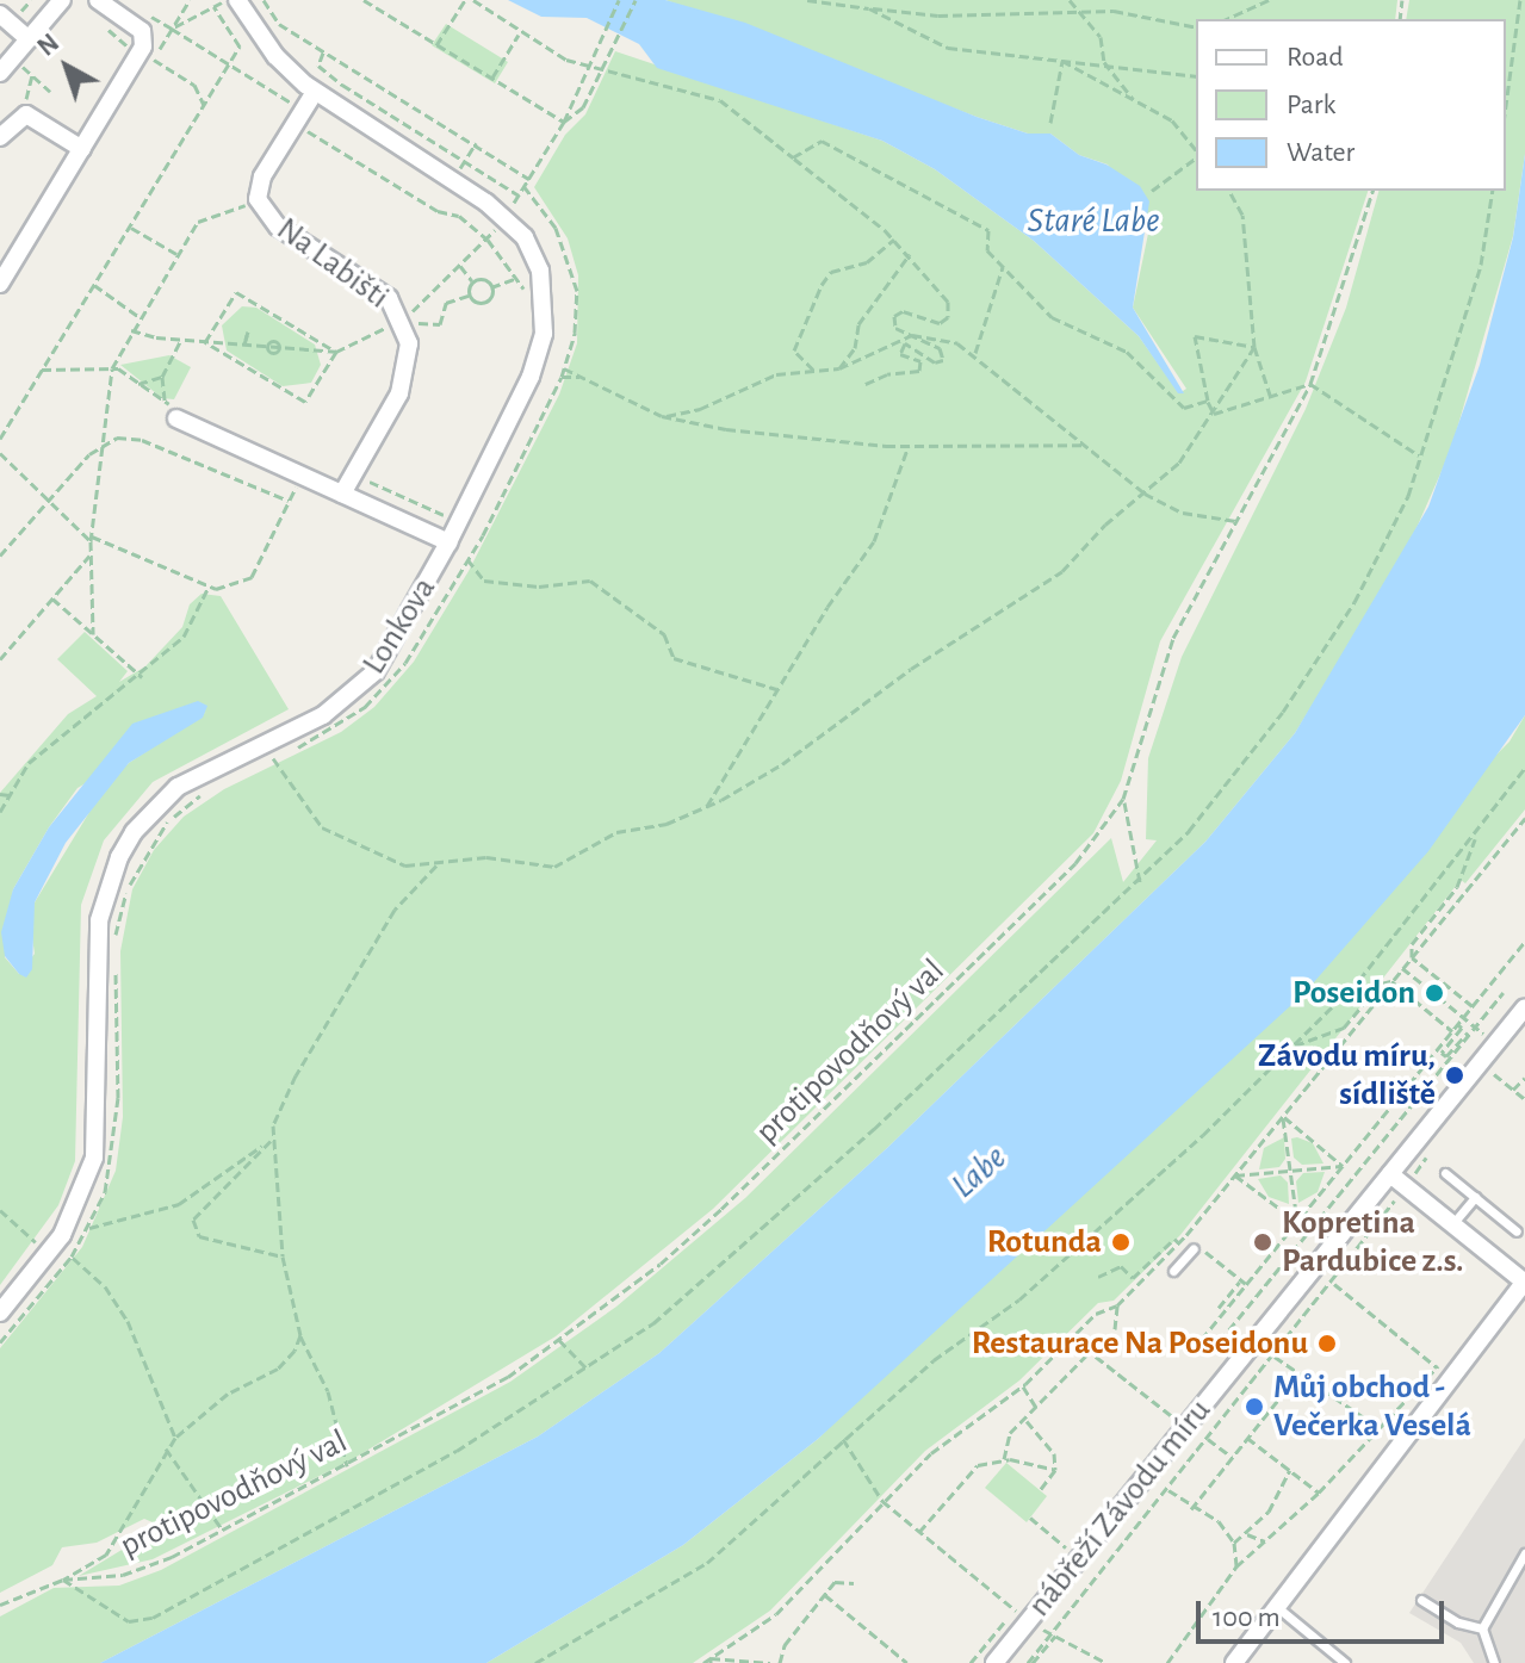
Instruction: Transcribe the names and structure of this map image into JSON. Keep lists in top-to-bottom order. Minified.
{"streets":{"street":["Na Labišti","Lonkova","nábřeží Závodu míru"],"path":["protipovodňový val"]},"crossings":[["Na Labišti","Lonkova"]],"water":["Staré Labe","Labe"],"places":["Poseidon","Závodu míru, sídliště","Rotunda","Kopretina Pardubice z.s.","Restaurace Na Poseidonu","Můj obchod - Večerka Veselá"],"legend":["Road","Park","Water"],"scale_bar":"100 m","north":"top left"}
